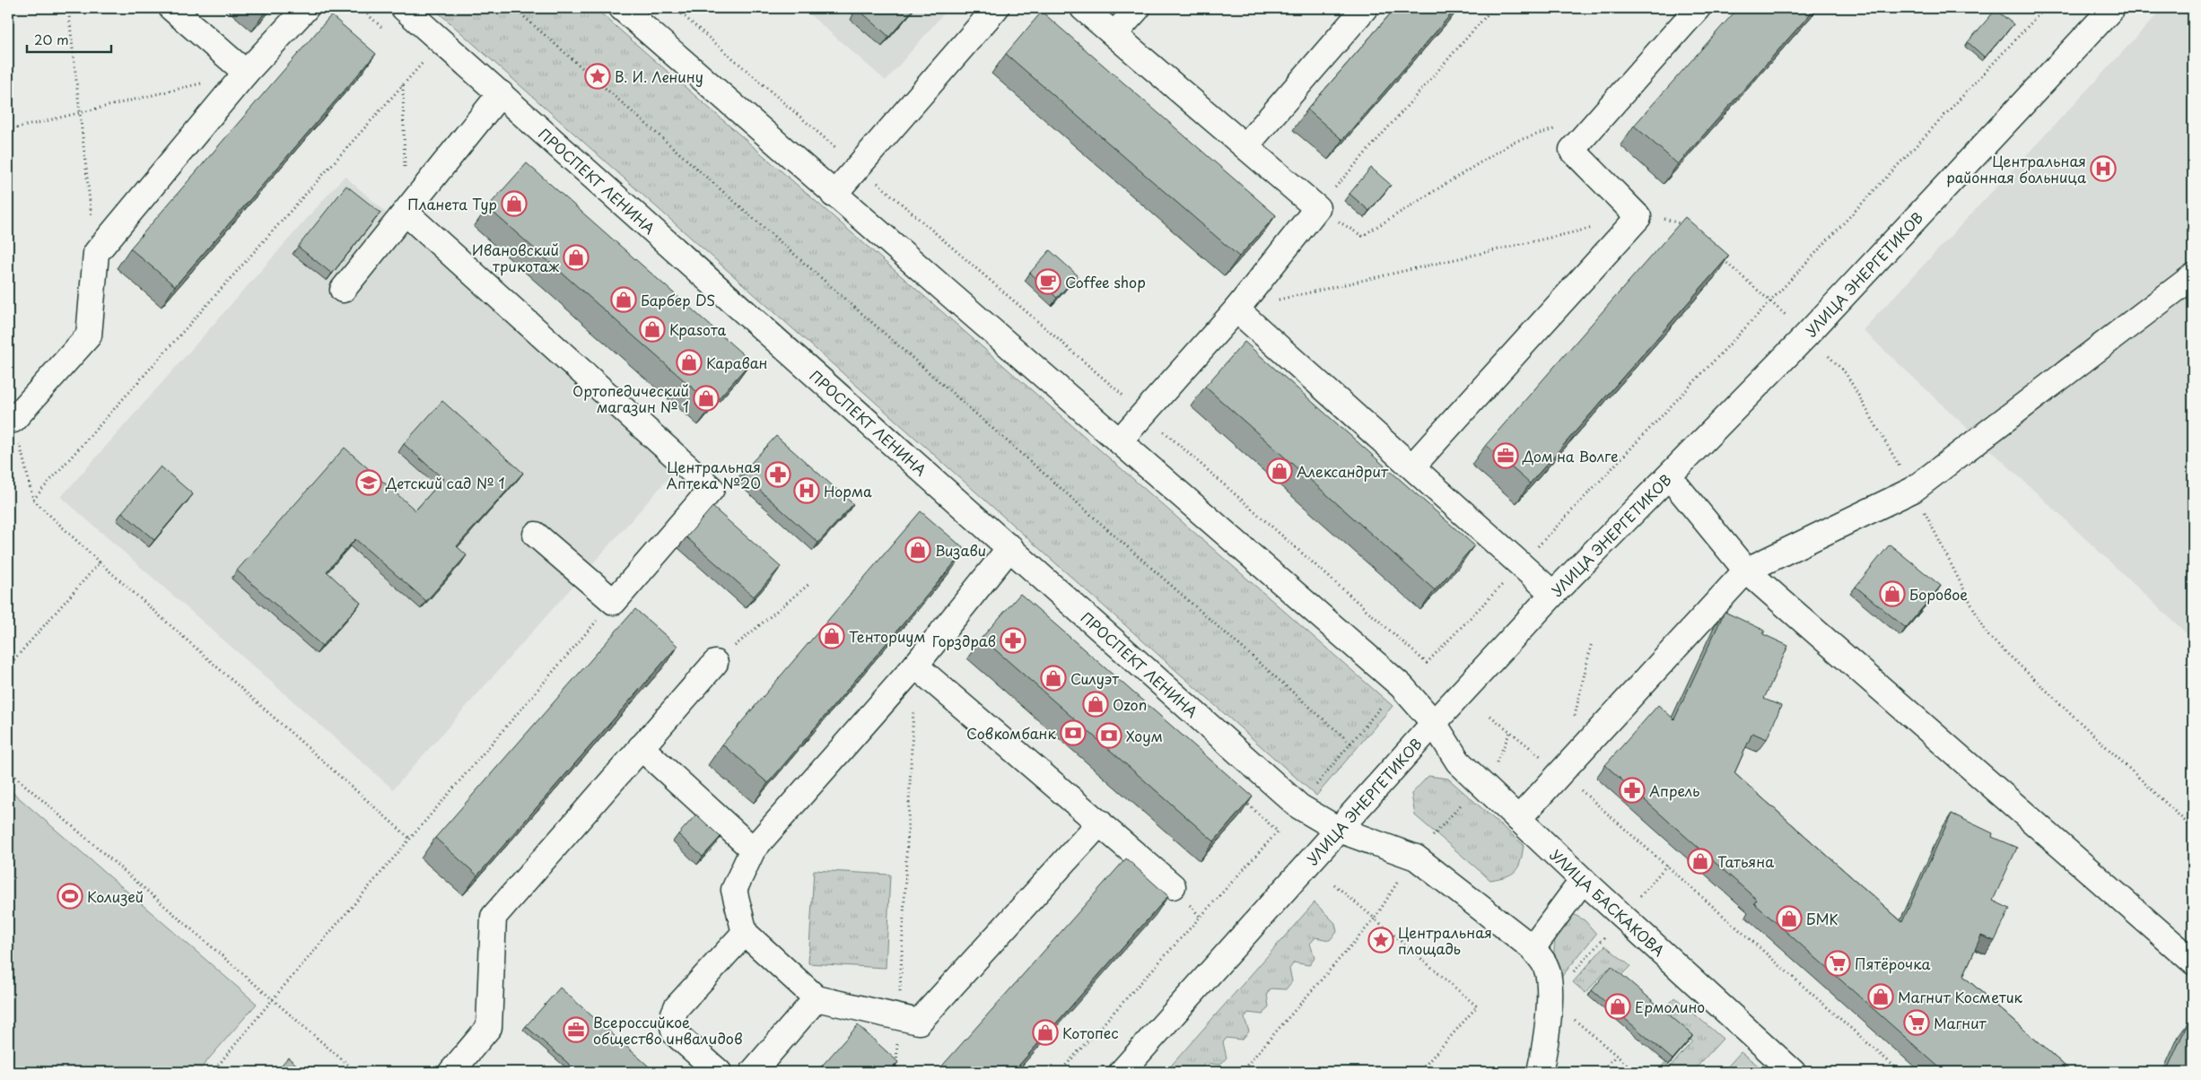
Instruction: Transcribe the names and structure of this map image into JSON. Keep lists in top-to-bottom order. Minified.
{"streets":{"street":["ПРОСПЕКТ ЛЕНИНА","УЛИЦА ЭНЕРГЕТИКОВ","УЛИЦА БАСКАКОВА"]},"crossings":[["ПРОСПЕКТ ЛЕНИНА","УЛИЦА ЭНЕРГЕТИКОВ"],["УЛИЦА ЭНЕРГЕТИКОВ","УЛИЦА БАСКАКОВА"]],"places":{"place":["В. И. Ленину","Центральная площадь"],"hospital":["Центральная районная больница","Норма"],"shop":["Планета Тур","Ивановский трикотаж","Барбер DS","Краsота","Караван","Ортопедический магазин № 1","Александрит","Визави","Боровое","Тенториум","Силуэт","Ozon","Татьяна","БМК","Магнит Косметик","Ермолино","Котопес"],"cafe":["Coffee shop"],"office":["Дом на Волге","Всероссийкое общество инвалидов"],"pharmacy":["Центральная Аптека №20","Горздрав","Апрель"],"school or university":["Детский сад № 1"],"bank":["Совкомбанк","Хоум"],"sports":["Колизей"],"supermarket":["Пятёрочка","Магнит"]},"scale_bar":"20 m"}
